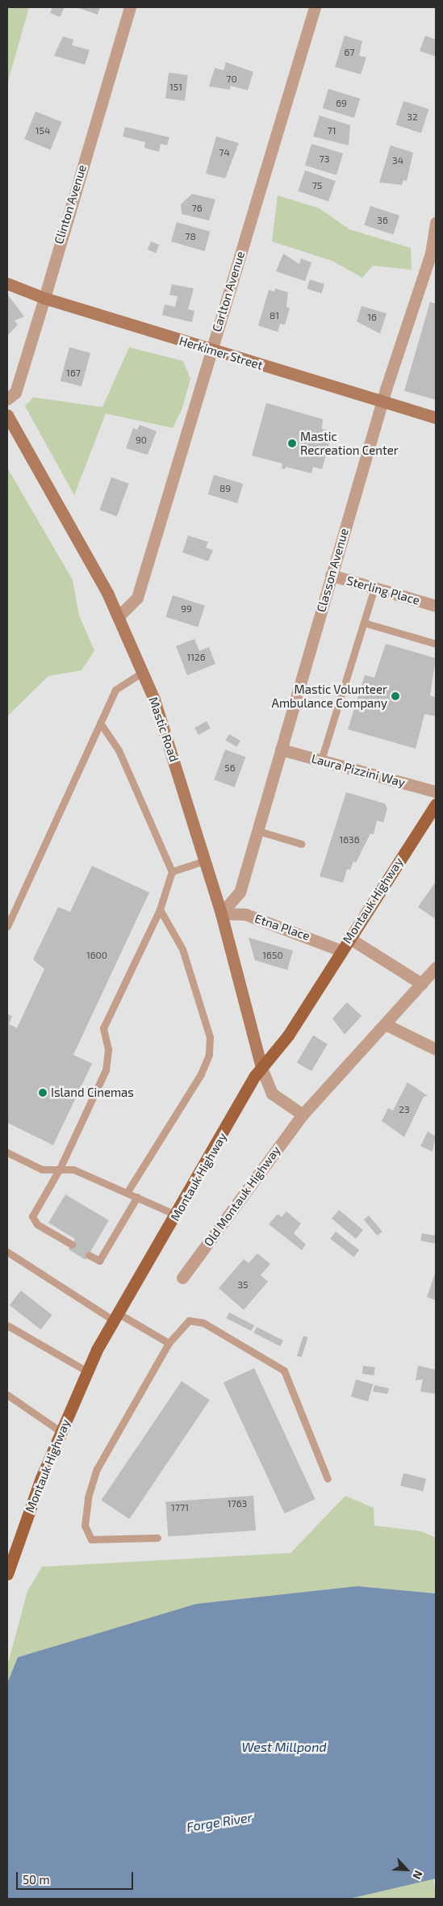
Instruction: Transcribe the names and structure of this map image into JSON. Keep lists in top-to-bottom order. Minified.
{"streets":{"main road":["Herkimer Street","Mastic Road","Montauk Highway"],"street":["Clinton Avenue","Carlton Avenue","Classon Avenue","Sterling Place","Laura Pizzini Way","Etna Place","Old Montauk Highway"]},"crossings":[["Clinton Avenue","Herkimer Street"],["Carlton Avenue","Herkimer Street"],["Carlton Avenue","Mastic Road"],["Herkimer Street","Classon Avenue"],["Classon Avenue","Sterling Place"],["Classon Avenue","Mastic Road"],["Classon Avenue","Laura Pizzini Way"],["Classon Avenue","Etna Place"],["Mastic Road","Montauk Highway"],["Mastic Road","Etna Place"],["Montauk Highway","Etna Place"]],"water":["West Millpond","Forge River"],"places":["Mastic Recreation Center","Mastic Volunteer Ambulance Company","Island Cinemas"],"house_numbers":["67","70","151","69","32","154","71","74","73","34","75","76","36","78","81","16","167","90","89","99","1126","56","1636","1600","1650","23","35","1763","1771"],"scale_bar":"50 m","north":"bottom right"}
